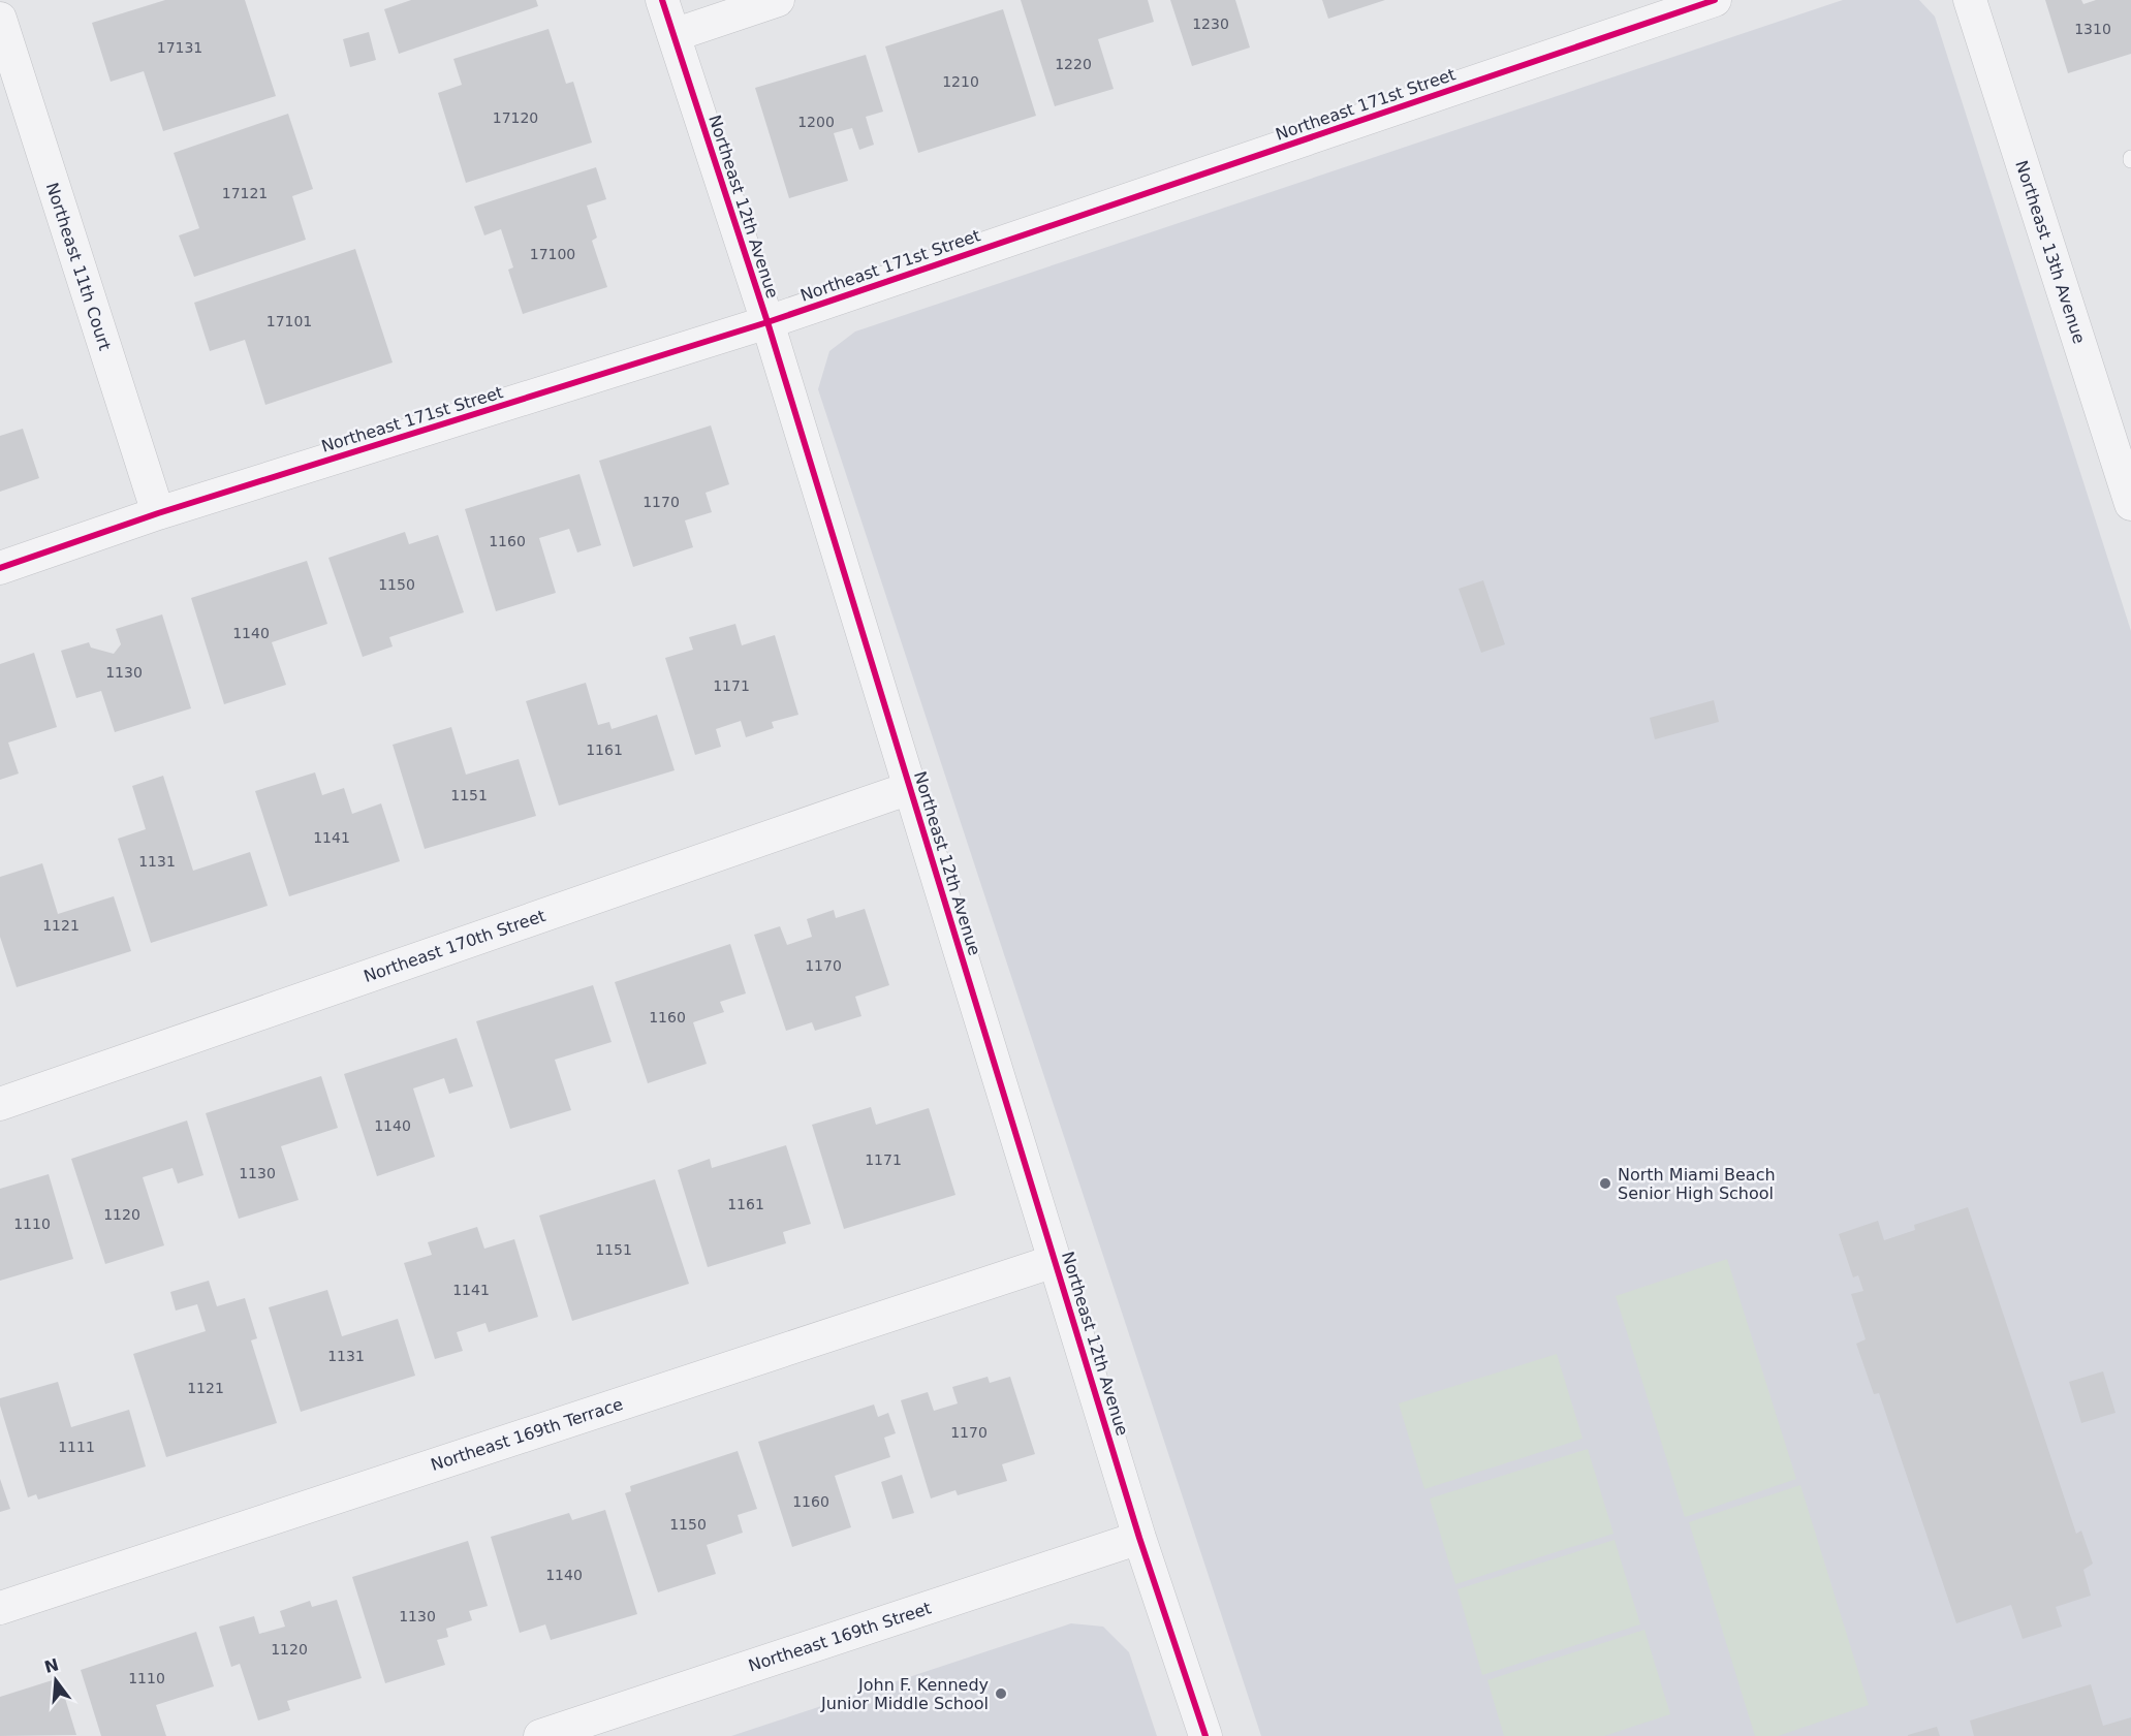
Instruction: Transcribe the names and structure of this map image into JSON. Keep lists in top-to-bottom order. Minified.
{"streets":{"street":["Northeast 171st Street","Northeast 12th Avenue","Northeast 13th Avenue","Northeast 11th Court","Northeast 170th Street","Northeast 169th Terrace","Northeast 169th Street"]},"crossings":[["Northeast 171st Street","Northeast 12th Avenue"],["Northeast 171st Street","Northeast 11th Court"],["Northeast 12th Avenue","Northeast 170th Street"],["Northeast 12th Avenue","Northeast 169th Terrace"],["Northeast 12th Avenue","Northeast 169th Street"]],"places":["North Miami Beach Senior High School","John F. Kennedy Junior Middle School"],"house_numbers":["1230","1310","17131","1220","1210","17120","1200","17121","17100","17101","1170","1160","1150","1140","1130","1171","1161","1151","1141","1131","1121","1170","1160","1140","1171","1130","1161","1120","1110","1151","1141","1131","1121","1170","1111","1160","1150","1140","1130","1120","1110"],"north":"top"}
